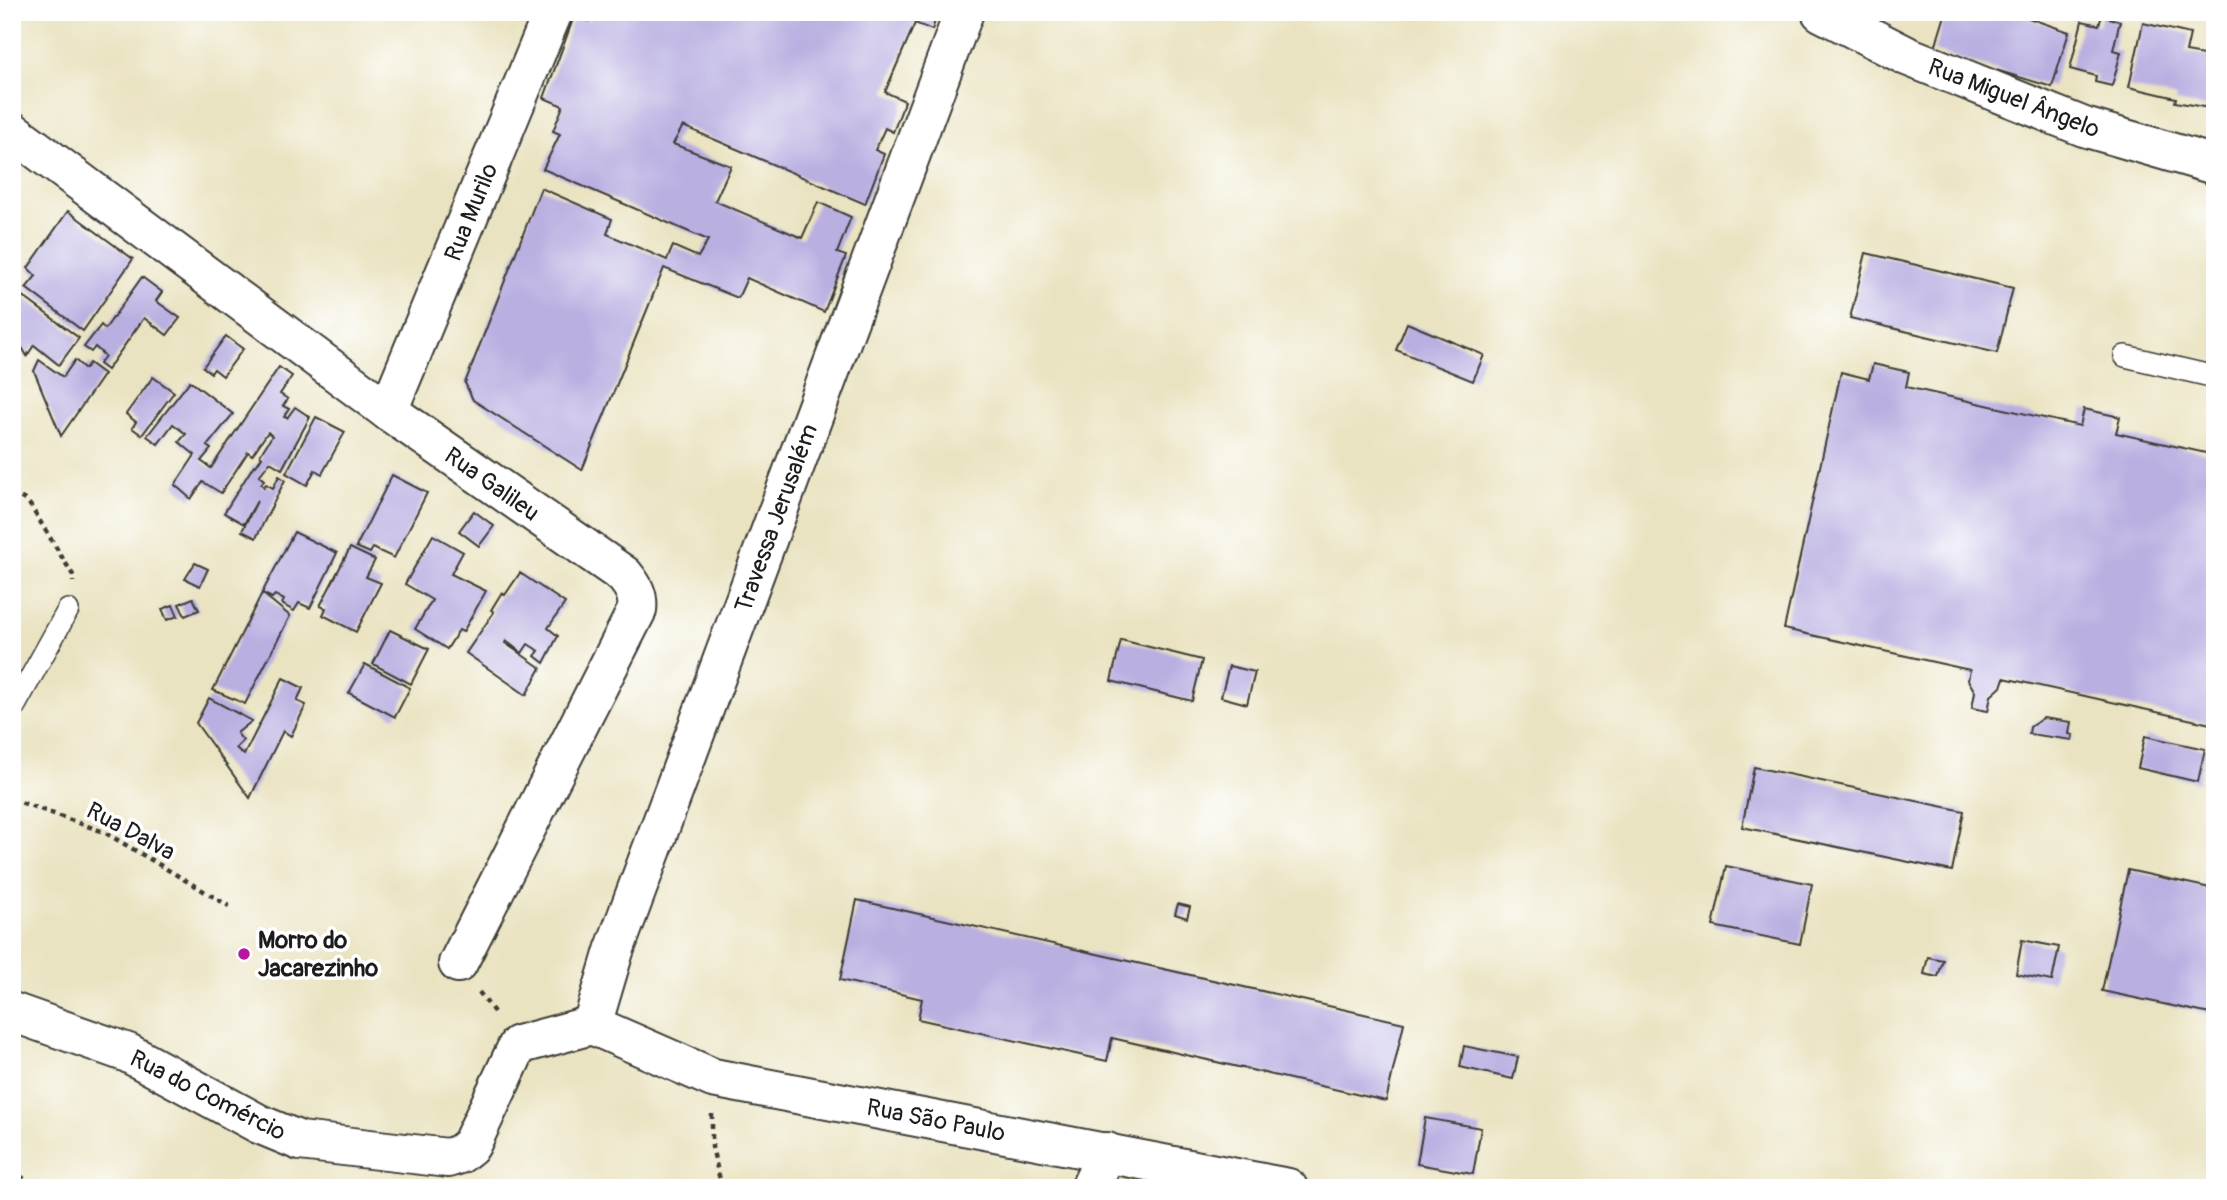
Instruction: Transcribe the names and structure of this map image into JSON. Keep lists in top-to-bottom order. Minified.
{"streets":{"street":["Rua Miguel Ângelo","Rua Murilo","Rua Galileu","Travessa Jerusalém","Rua do Comércio","Rua São Paulo"],"path":["Rua Dalva"]},"crossings":[["Rua Murilo","Rua Galileu"],["Travessa Jerusalém","Rua São Paulo"]],"places":["Morro do Jacarezinho"]}
